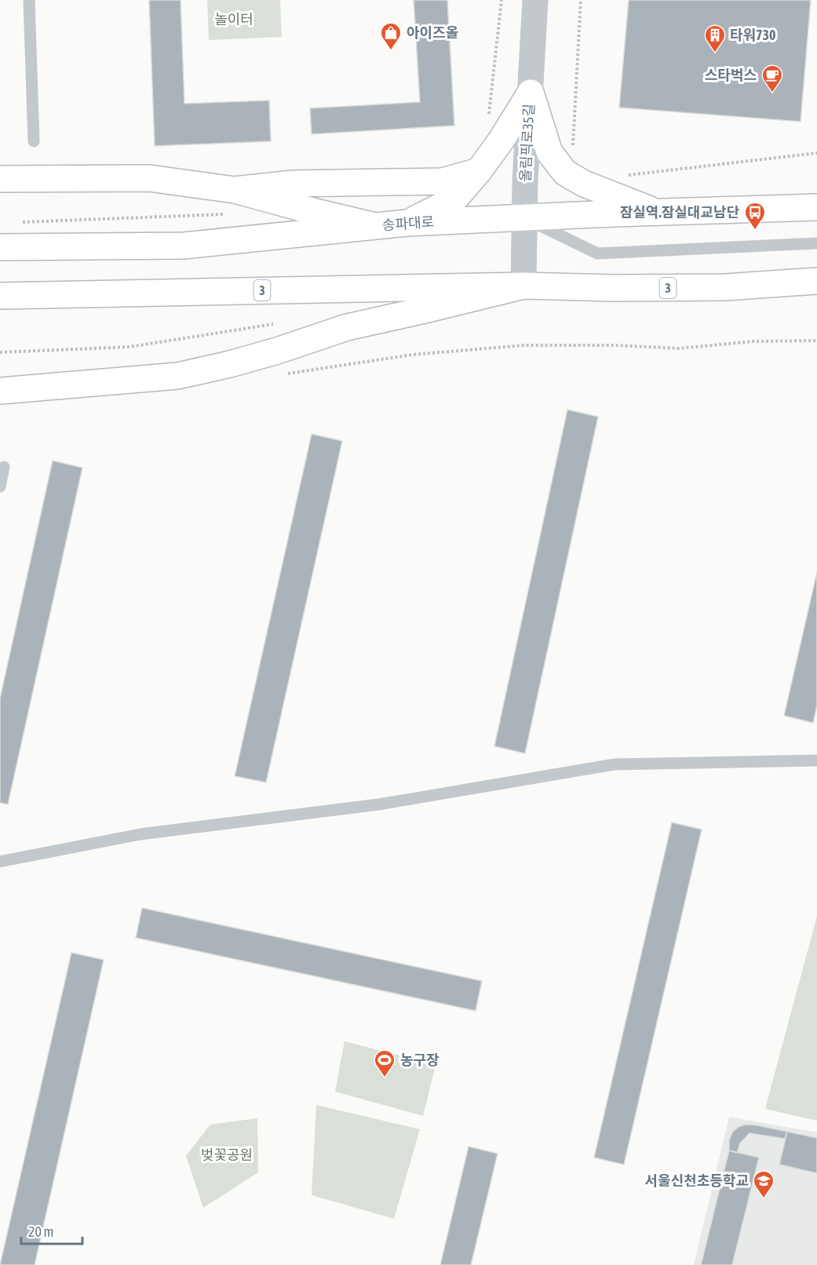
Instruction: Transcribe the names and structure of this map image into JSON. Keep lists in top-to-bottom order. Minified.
{"streets":{"main road":["송파대로","3"],"street":["올림픽로35길"]},"crossings":[["올림픽로35길","송파대로"],["올림픽로35길","3"]],"parks":["놀이터","벚꽃공원"],"places":{"shop":["아이즈올"],"building":["타워730"],"cafe":["스타벅스"],"bus stop":["잠실역.잠실대교남단"],"sports":["농구장"],"school or university":["서울신천초등학교"]},"scale_bar":"20 m"}
